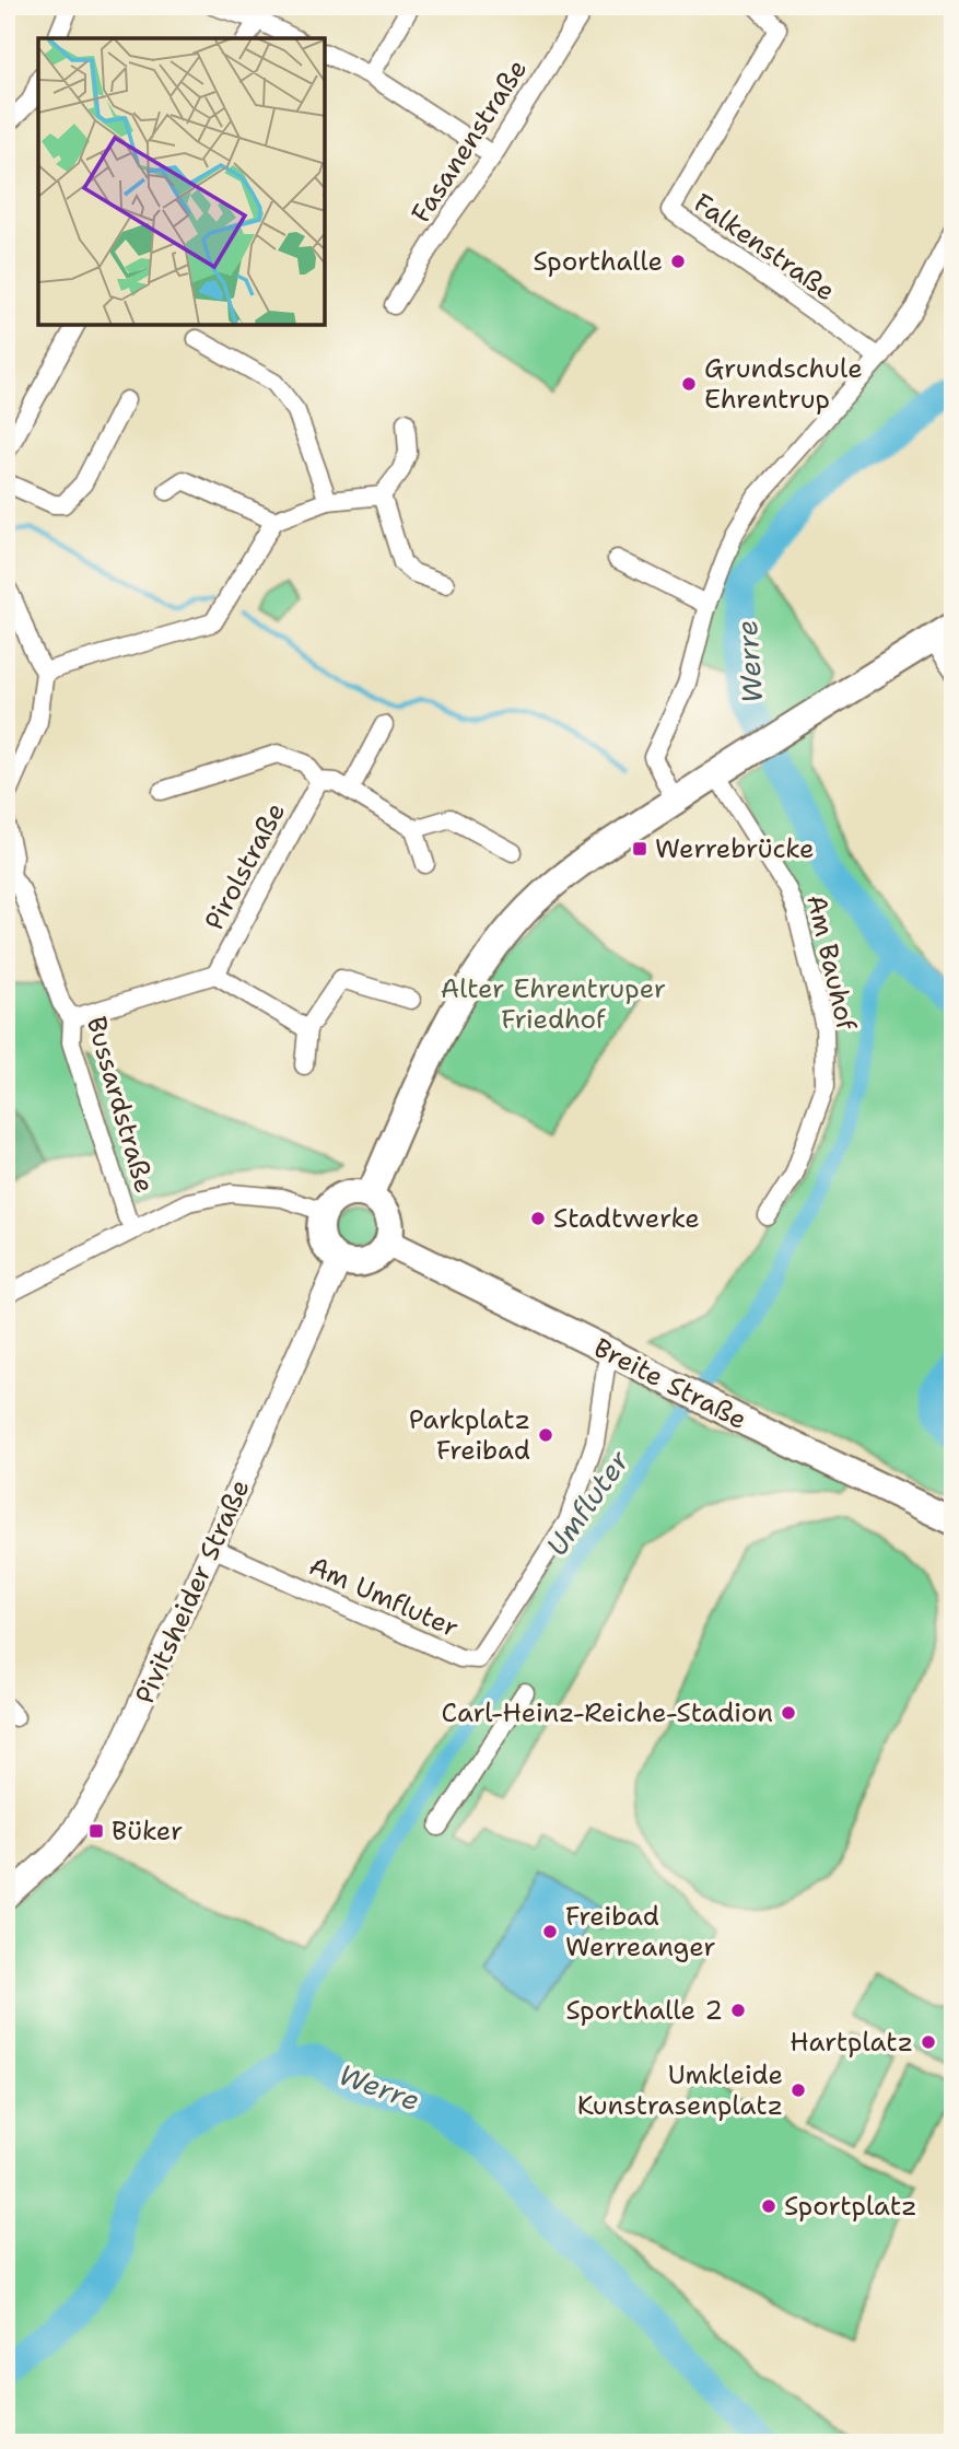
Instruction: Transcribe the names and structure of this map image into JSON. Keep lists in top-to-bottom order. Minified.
{"streets":{"main road":["Breite Straße","Pivitsheider Straße"],"street":["Fasanenstraße","Falkenstraße","Pirolstraße","Am Bauhof","Bussardstraße","Am Umfluter"]},"crossings":[["Breite Straße","Pivitsheider Straße"],["Breite Straße","Am Umfluter"],["Pivitsheider Straße","Am Umfluter"]],"water":["Werre","Umfluter"],"parks":["Alter Ehrentruper Friedhof"],"places":{"other":["Sporthalle","Grundschule Ehrentrup","Stadtwerke","Parkplatz Freibad","Carl-Heinz-Reiche-Stadion","Freibad Werreanger","Sporthalle 2","Hartplatz","Umkleide Kunstrasenplatz","Sportplatz"],"transit":["Werrebrücke","Büker"]}}
